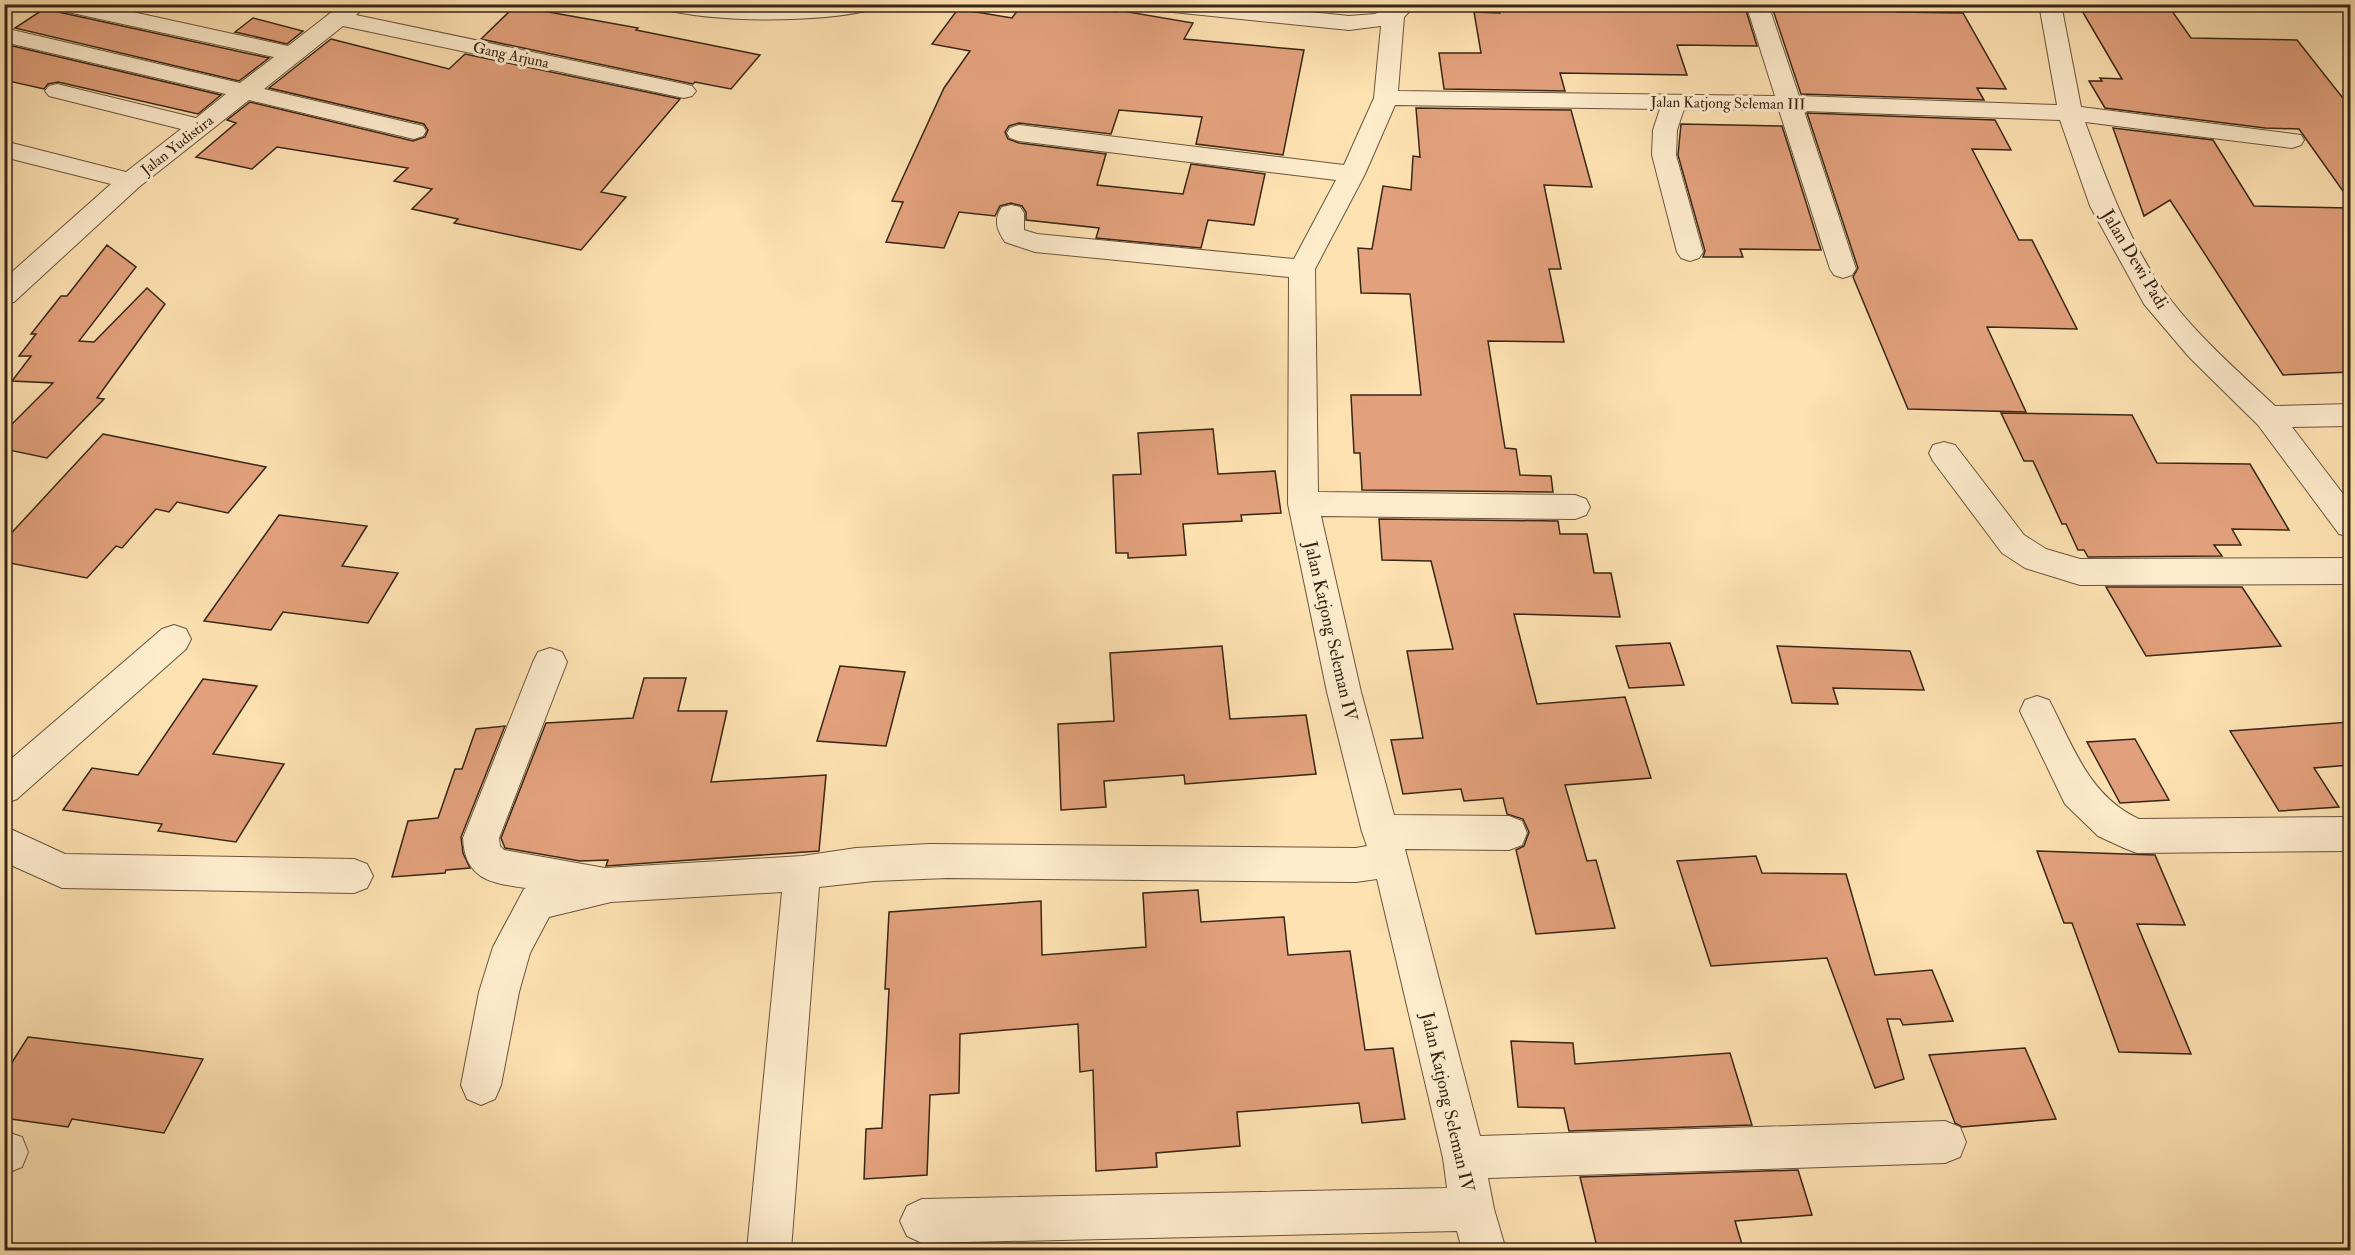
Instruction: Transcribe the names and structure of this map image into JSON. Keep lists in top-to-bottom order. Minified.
{"streets":{"street":["Gang Arjuna","Jalan Katjong Seleman III","Jalan Yudistira","Jalan Dewi Padi","Jalan Katjong Seleman IV"]},"crossings":[["Gang Arjuna","Jalan Yudistira"],["Jalan Katjong Seleman III","Jalan Dewi Padi"],["Jalan Katjong Seleman III","Jalan Katjong Seleman IV"]]}
